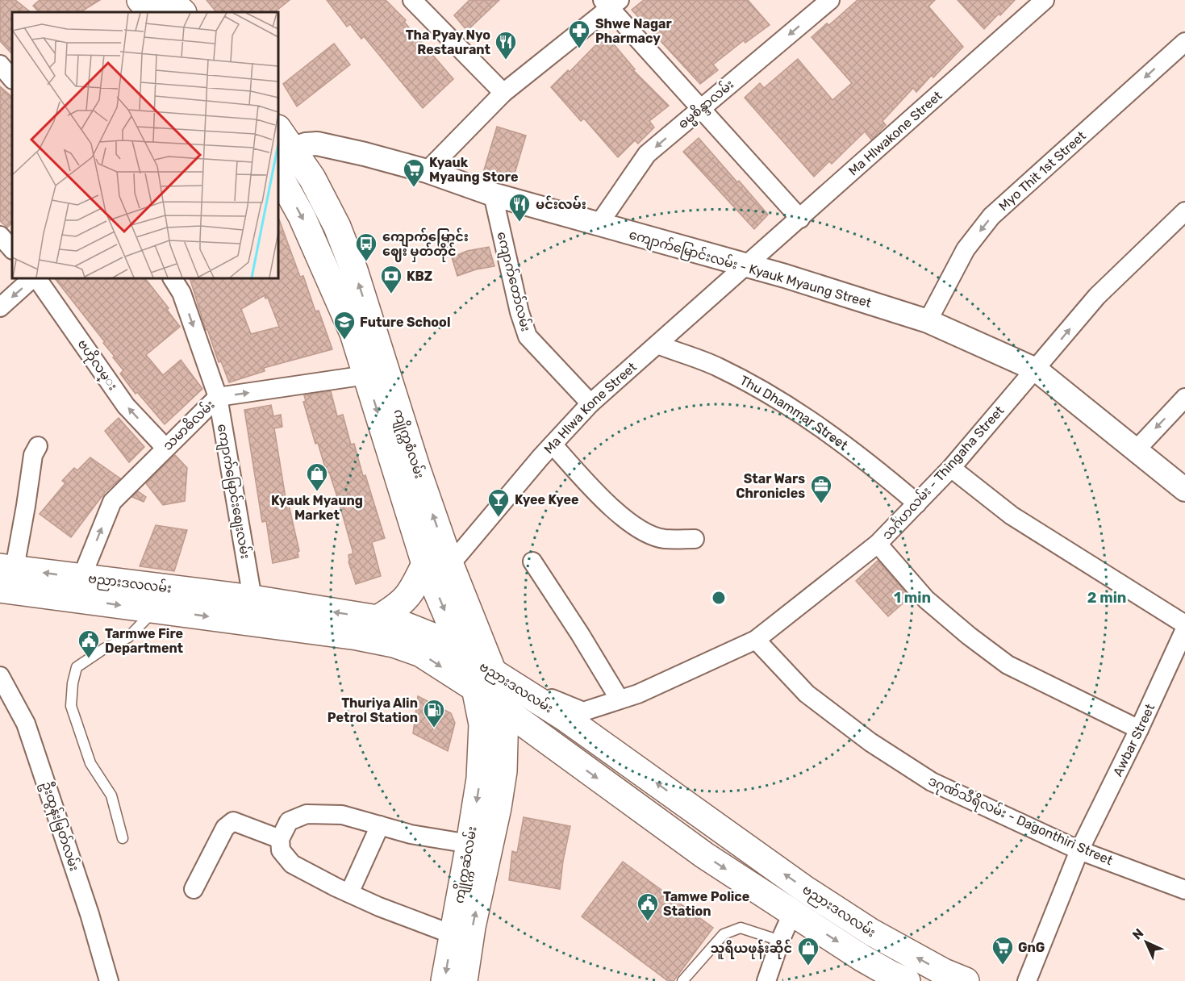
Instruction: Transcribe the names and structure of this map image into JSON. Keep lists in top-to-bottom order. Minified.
{"streets":{"main road":["ကျိုက္ကစံလမ်း","ဗညားဒလလမ်း","ကျိုက္ကဆံလမ်း"],"street":["ဓမ္မစိန္ဒာလမ်း","Ma Hlwakone Street","Myo Thit 1st Street","ကျောက်မြောင်းလမ်း - Kyauk Myaung Street","ကျောက်တော်လမ်း","ဗဟိုလမ္း","Ma Hlwa Kone Street","Thu Dhammar Street","သမာဓိလမ်း","သင်္ဂဟလမ်း - Thingaha Street","ကျောက်မြောင်းစျေးလမ်း","Awbar Street","ဒဂုဏ်သီရိလမ်း - Dagonthiri Street","ဦးထွန်းမြတ်လမ်း"]},"crossings":[["ဓမ္မစိန္ဒာလမ်း","ကျောက်မြောင်းလမ်း - Kyauk Myaung Street"],["Ma Hlwakone Street","ကျောက်မြောင်းလမ်း - Kyauk Myaung Street"],["Ma Hlwakone Street","Ma Hlwa Kone Street"],["Myo Thit 1st Street","ကျောက်မြောင်းလမ်း - Kyauk Myaung Street"],["ကျောက်မြောင်းလမ်း - Kyauk Myaung Street","ကျောက်တော်လမ်း"],["ကျောက်မြောင်းလမ်း - Kyauk Myaung Street","Ma Hlwa Kone Street"],["ကျောက်မြောင်းလမ်း - Kyauk Myaung Street","ကျိုက္ကစံလမ်း"],["ကျောက်မြောင်းလမ်း - Kyauk Myaung Street","သင်္ဂဟလမ်း - Thingaha Street"],["ကျောက်တော်လမ်း","Ma Hlwa Kone Street"],["ဗဟိုလမ္း","သမာဓိလမ်း"],["Ma Hlwa Kone Street","Thu Dhammar Street"],["Ma Hlwa Kone Street","ကျိုက္ကစံလမ်း"],["Thu Dhammar Street","သင်္ဂဟလမ်း - Thingaha Street"],["သမာဓိလမ်း","ကျိုက္ကစံလမ်း"],["သမာဓိလမ်း","ကျောက်မြောင်းစျေးလမ်း"],["သမာဓိလမ်း","ဗညားဒလလမ်း"],["ကျိုက္ကစံလမ်း","သင်္ဂဟလမ်း - Thingaha Street"],["ကျိုက္ကစံလမ်း","ဗညားဒလလမ်း"],["ကျိုက္ကစံလမ်း","ကျိုက္ကဆံလမ်း"],["သင်္ဂဟလမ်း - Thingaha Street","ဗညားဒလလမ်း"],["သင်္ဂဟလမ်း - Thingaha Street","ဒဂုဏ်သီရိလမ်း - Dagonthiri Street"],["ကျောက်မြောင်းစျေးလမ်း","ဗညားဒလလမ်း"],["Awbar Street","ဒဂုဏ်သီရိလမ်း - Dagonthiri Street"]],"one_way":["Myo Thit 1st Street","ဗဟိုလမ္း","သမာဓိလမ်း","ကျောက်မြောင်းစျေးလမ်း"],"places":{"pharmacy":["Shwe Nagar Pharmacy"],"restaurant":["Tha Pyay Nyo Restaurant","မင်းလမ်း"],"supermarket":["Kyauk Myaung Store","GnG"],"bus stop":["ကျောက်မြောင်း ဈေး မှတ်တိုင်"],"bank":["KBZ"],"school or university":["Future School"],"shop":["Kyauk Myaung Market","သူရိယဖုန်းဆိုင်"],"office":["Star Wars Chronicles"],"bar":["Kyee Kyee"],"public building":["Tarmwe Fire Department","Tamwe Police Station"],"fuel station":["Thuriya Alin Petrol Station"]},"north":"top left","rings":["1 min","2 min"]}
